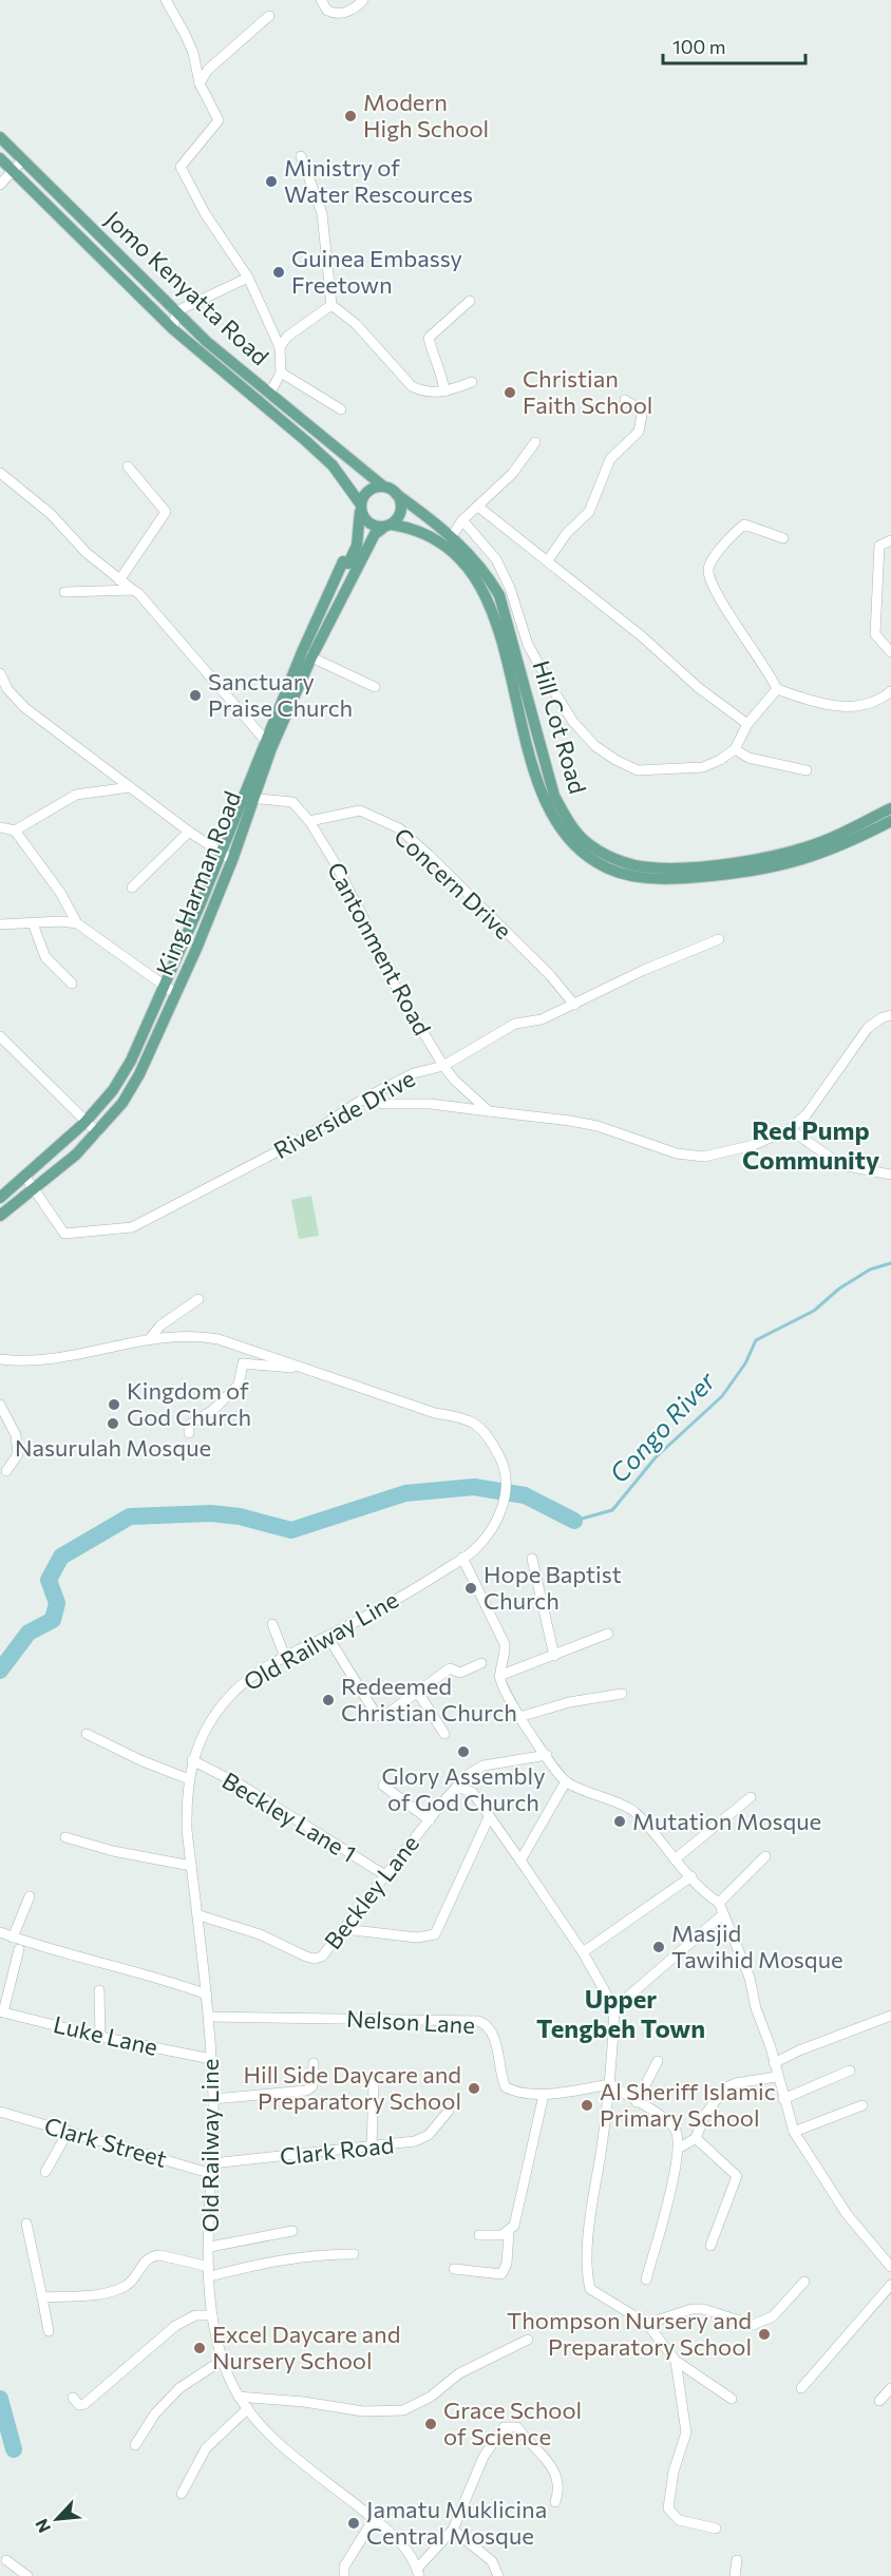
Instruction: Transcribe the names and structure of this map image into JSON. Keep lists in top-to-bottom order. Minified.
{"streets":{"main road":["Jomo Kenyatta Road","Hill Cot Road","King Harman Road"],"street":["Concern Drive","Cantonment Road","Riverside Drive","Old Railway Line","Beckley Lane 1","Beckley Lane","Nelson Lane","Luke Lane","Clark Street","Clark Road"]},"crossings":[["Jomo Kenyatta Road","Hill Cot Road"],["Jomo Kenyatta Road","King Harman Road"],["Hill Cot Road","King Harman Road"],["King Harman Road","Cantonment Road"],["King Harman Road","Riverside Drive"],["Concern Drive","Cantonment Road"],["Concern Drive","Riverside Drive"],["Cantonment Road","Riverside Drive"],["Old Railway Line","Beckley Lane 1"],["Old Railway Line","Beckley Lane"],["Old Railway Line","Nelson Lane"],["Old Railway Line","Luke Lane"],["Old Railway Line","Clark Street"],["Old Railway Line","Clark Road"],["Beckley Lane 1","Beckley Lane"],["Clark Street","Clark Road"]],"districts":["Red Pump Community","Upper Tengbeh Town"],"water":["Congo River"],"places":["Modern High School","Ministry of Water Rescources","Guinea Embassy Freetown","Christian Faith School","Sanctuary Praise Church","Kingdom of God Church","Nasurulah Mosque","Hope Baptist Church","Redeemed Christian Church","Glory Assembly of God Church","Mutation Mosque","Masjid Tawihid Mosque","Hill Side Daycare and Preparatory School","Al Sheriff Islamic Primary School","Thompson Nursery and Preparatory School","Excel Daycare and Nursery School","Grace School of Science","Jamatu Muklicina Central Mosque"],"scale_bar":"100 m","north":"bottom left"}
